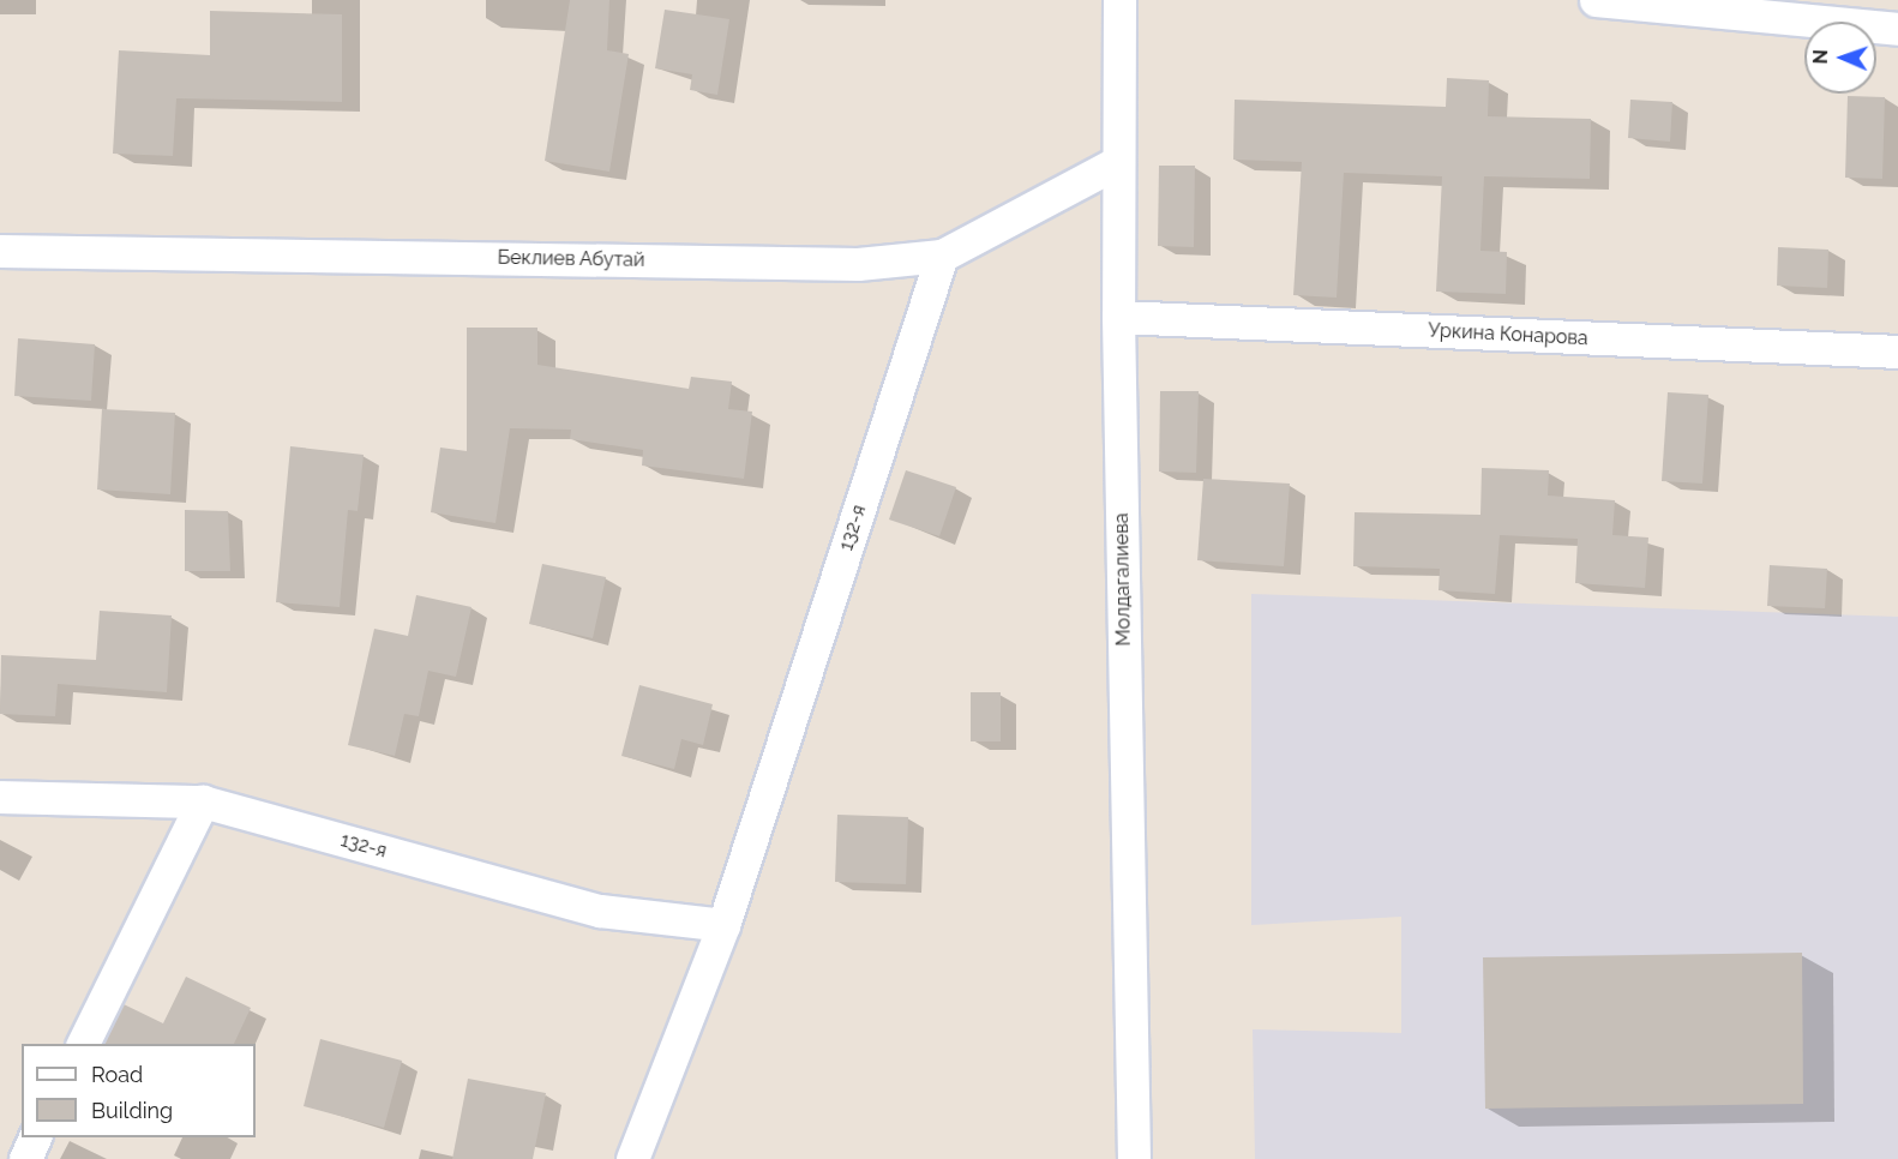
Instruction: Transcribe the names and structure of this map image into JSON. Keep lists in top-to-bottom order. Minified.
{"streets":{"street":["Беклиев Абутай","Уркина Конарова","132-я","Молдагалиева"]},"crossings":[["Беклиев Абутай","132-я"],["Беклиев Абутай","Молдагалиева"],["Уркина Конарова","Молдагалиева"]],"legend":["Road","Building"],"north":"left"}
